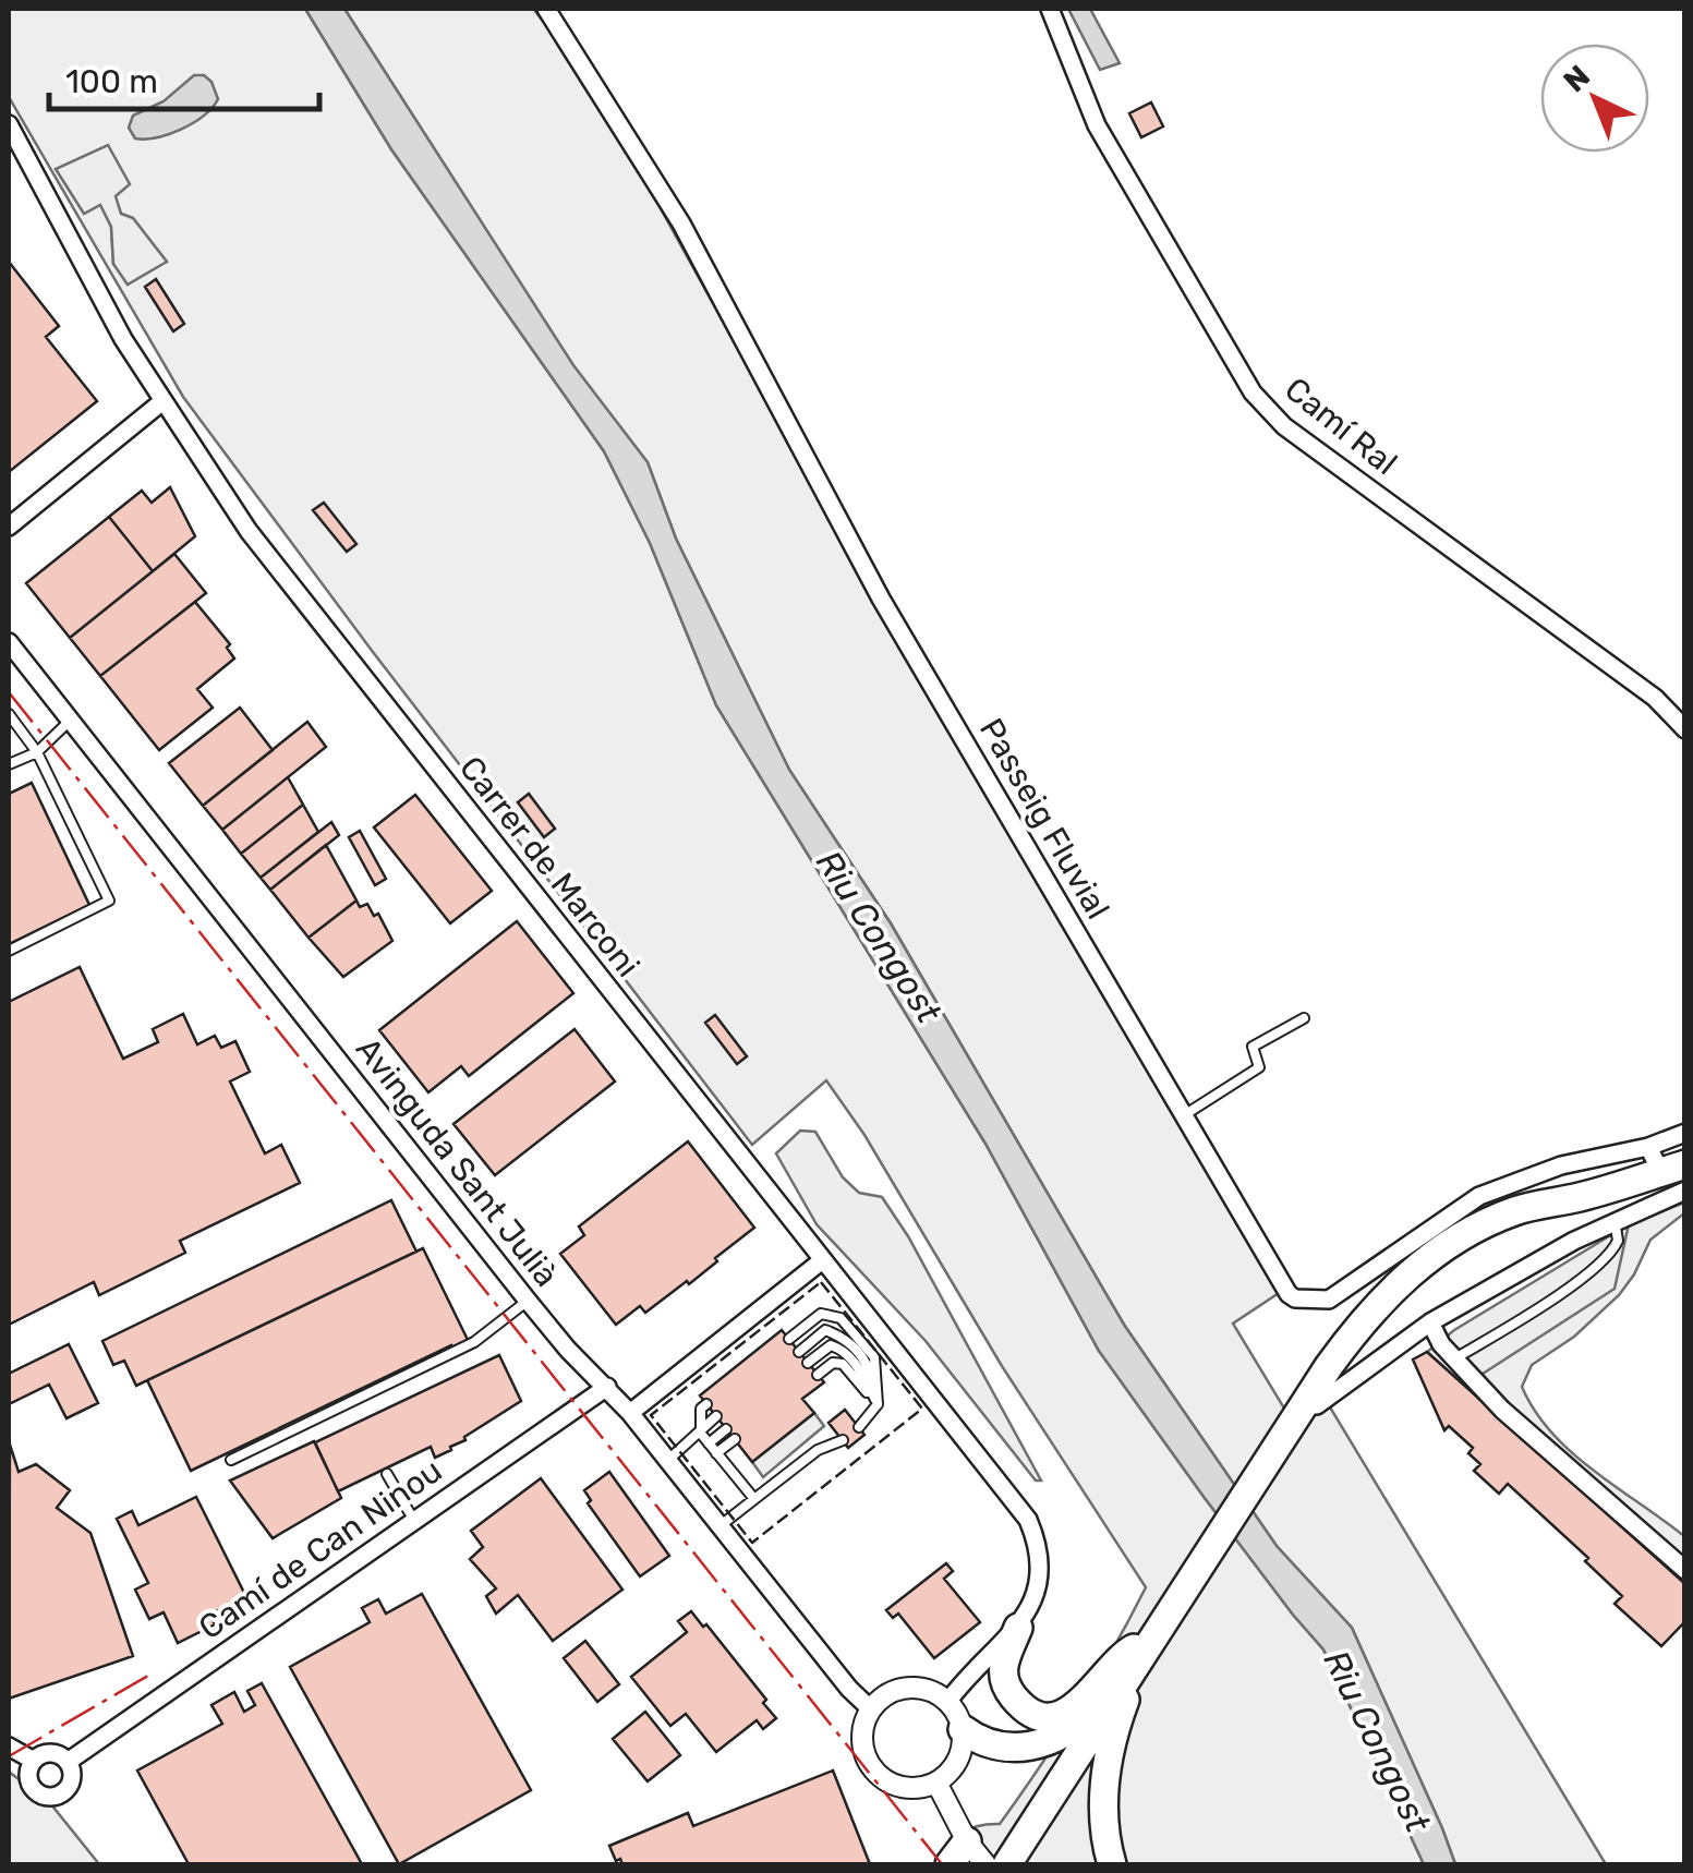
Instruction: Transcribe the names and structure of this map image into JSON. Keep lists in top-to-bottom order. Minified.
{"streets":{"street":["Camí Ral","Passeig Fluvial","Carrer de Marconi","Avinguda Sant Julià","Camí de Can Ninou"]},"crossings":[["Avinguda Sant Julià","Camí de Can Ninou"]],"water":["Riu Congost"],"scale_bar":"100 m","north":"top left"}
